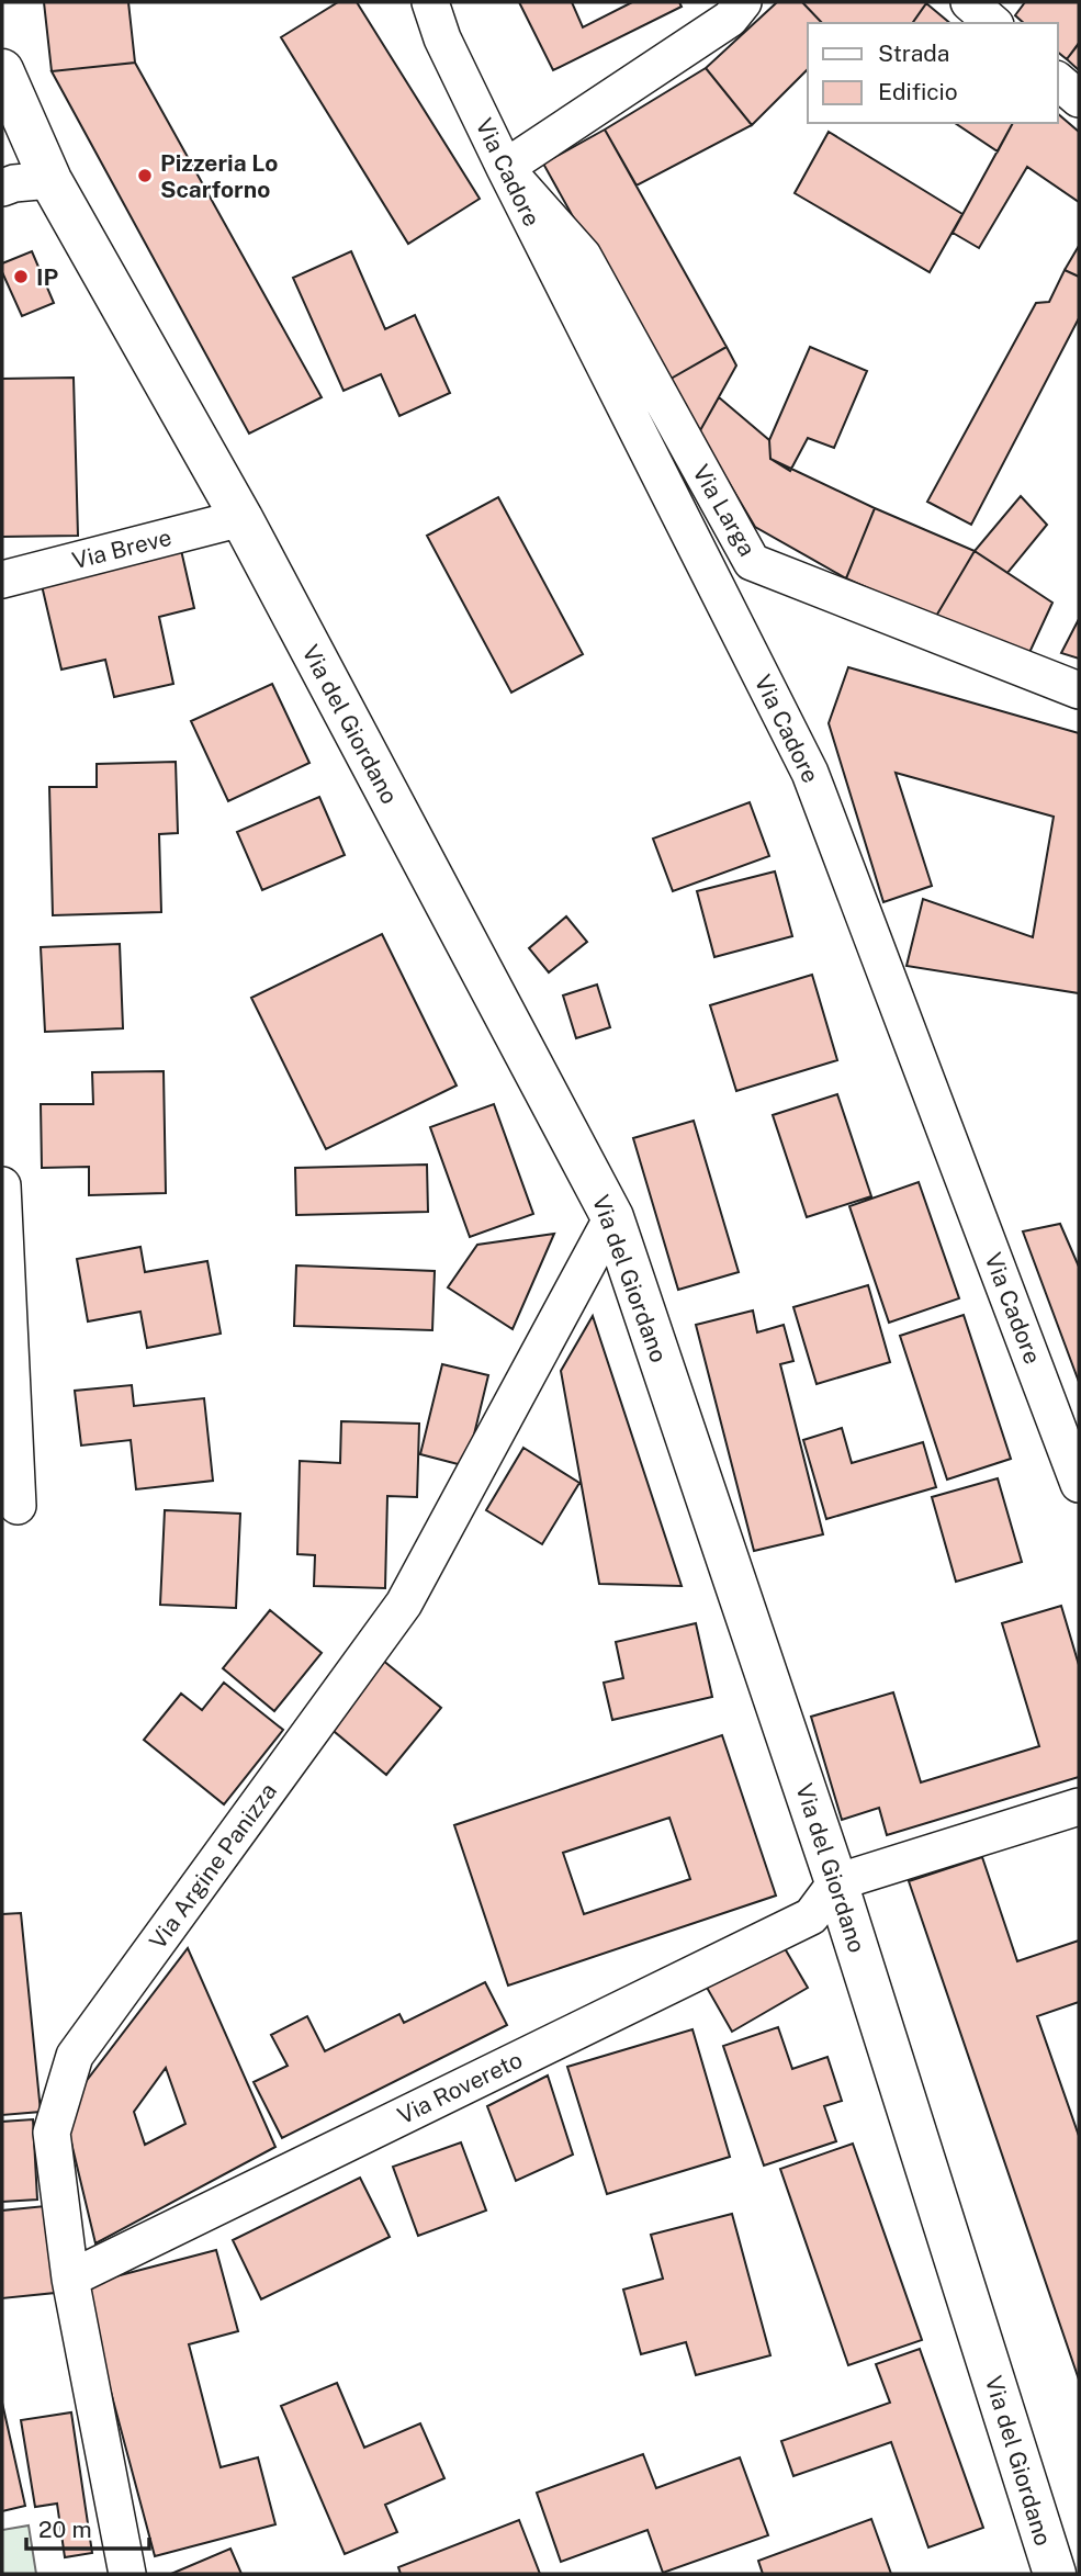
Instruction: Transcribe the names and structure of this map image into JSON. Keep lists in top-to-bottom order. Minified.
{"streets":{"street":["Via Cadore","Via Larga","Via Breve","Via del Giordano","Via Argine Panizza","Via Rovereto"]},"crossings":[["Via Cadore","Via Larga"],["Via Breve","Via del Giordano"],["Via del Giordano","Via Argine Panizza"],["Via del Giordano","Via Rovereto"],["Via Argine Panizza","Via Rovereto"]],"places":["Pizzeria Lo Scarforno","IP"],"legend":["Strada","Edificio"],"scale_bar":"20 m"}
